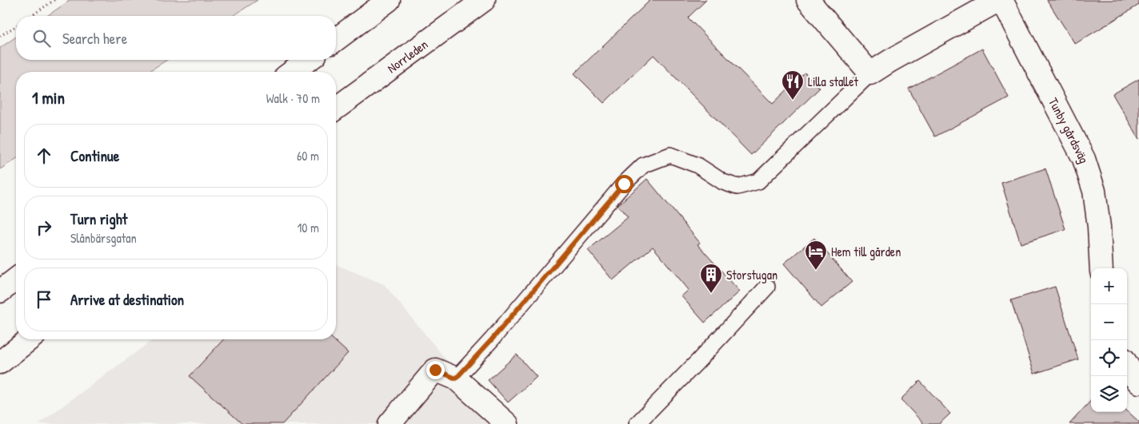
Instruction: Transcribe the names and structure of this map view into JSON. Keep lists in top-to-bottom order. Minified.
{"streets":{"street":["Norrleden","Tunby gårdsväg"]},"places":{"restaurant":["Lilla stallet"],"hotel":["Hem till gården"],"building":["Storstugan"]},"page":{"search":"Search here","heading":["1 min","Walk · 70 m"],"list":[["Continue","60 m"],["Turn right","Slånbärsgatan","10 m"],"Arrive at destination"],"map_buttons":["+","−"]}}
